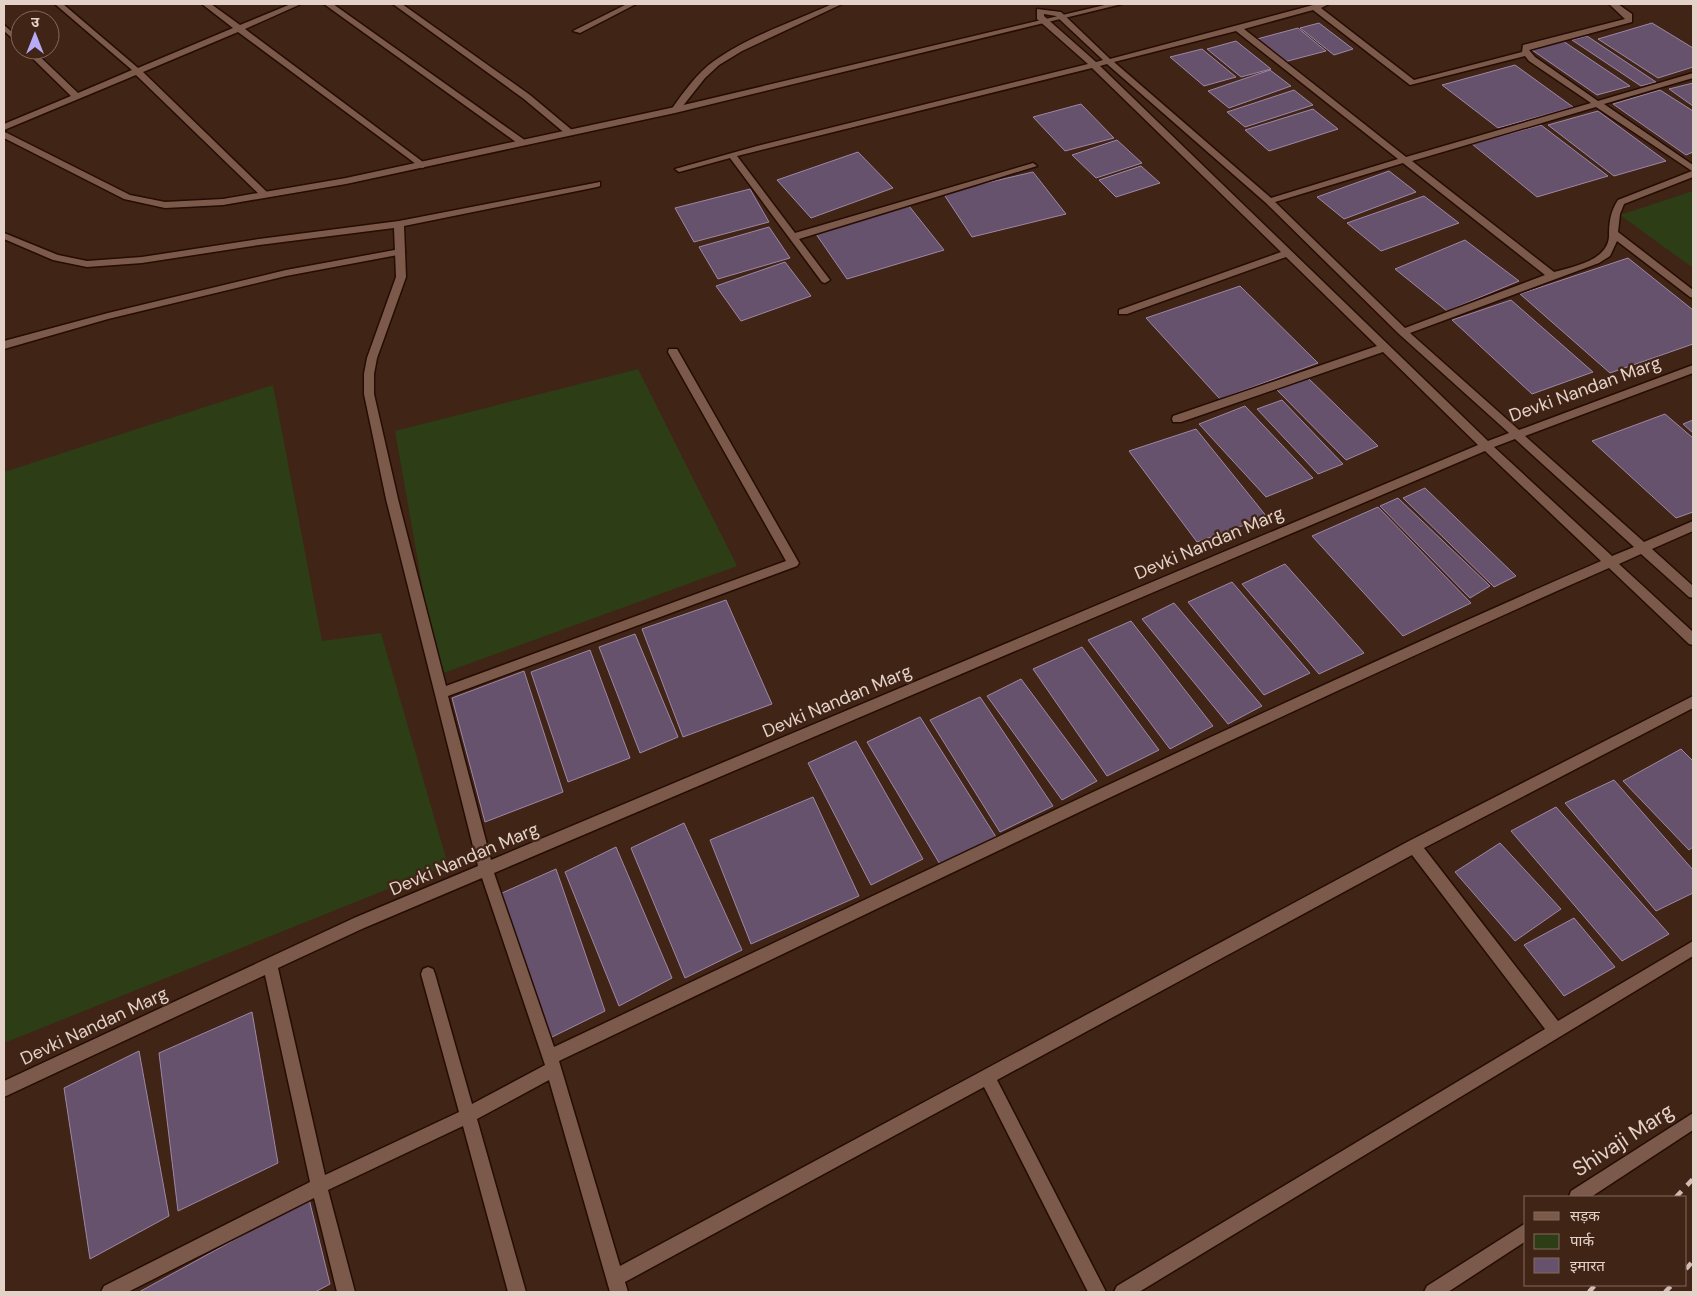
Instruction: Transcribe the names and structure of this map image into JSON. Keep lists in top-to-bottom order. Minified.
{"streets":{"street":["Devki Nandan Marg","Shivaji Marg"]},"legend":["सड़क","पार्क","इमारत"],"north":"top"}
